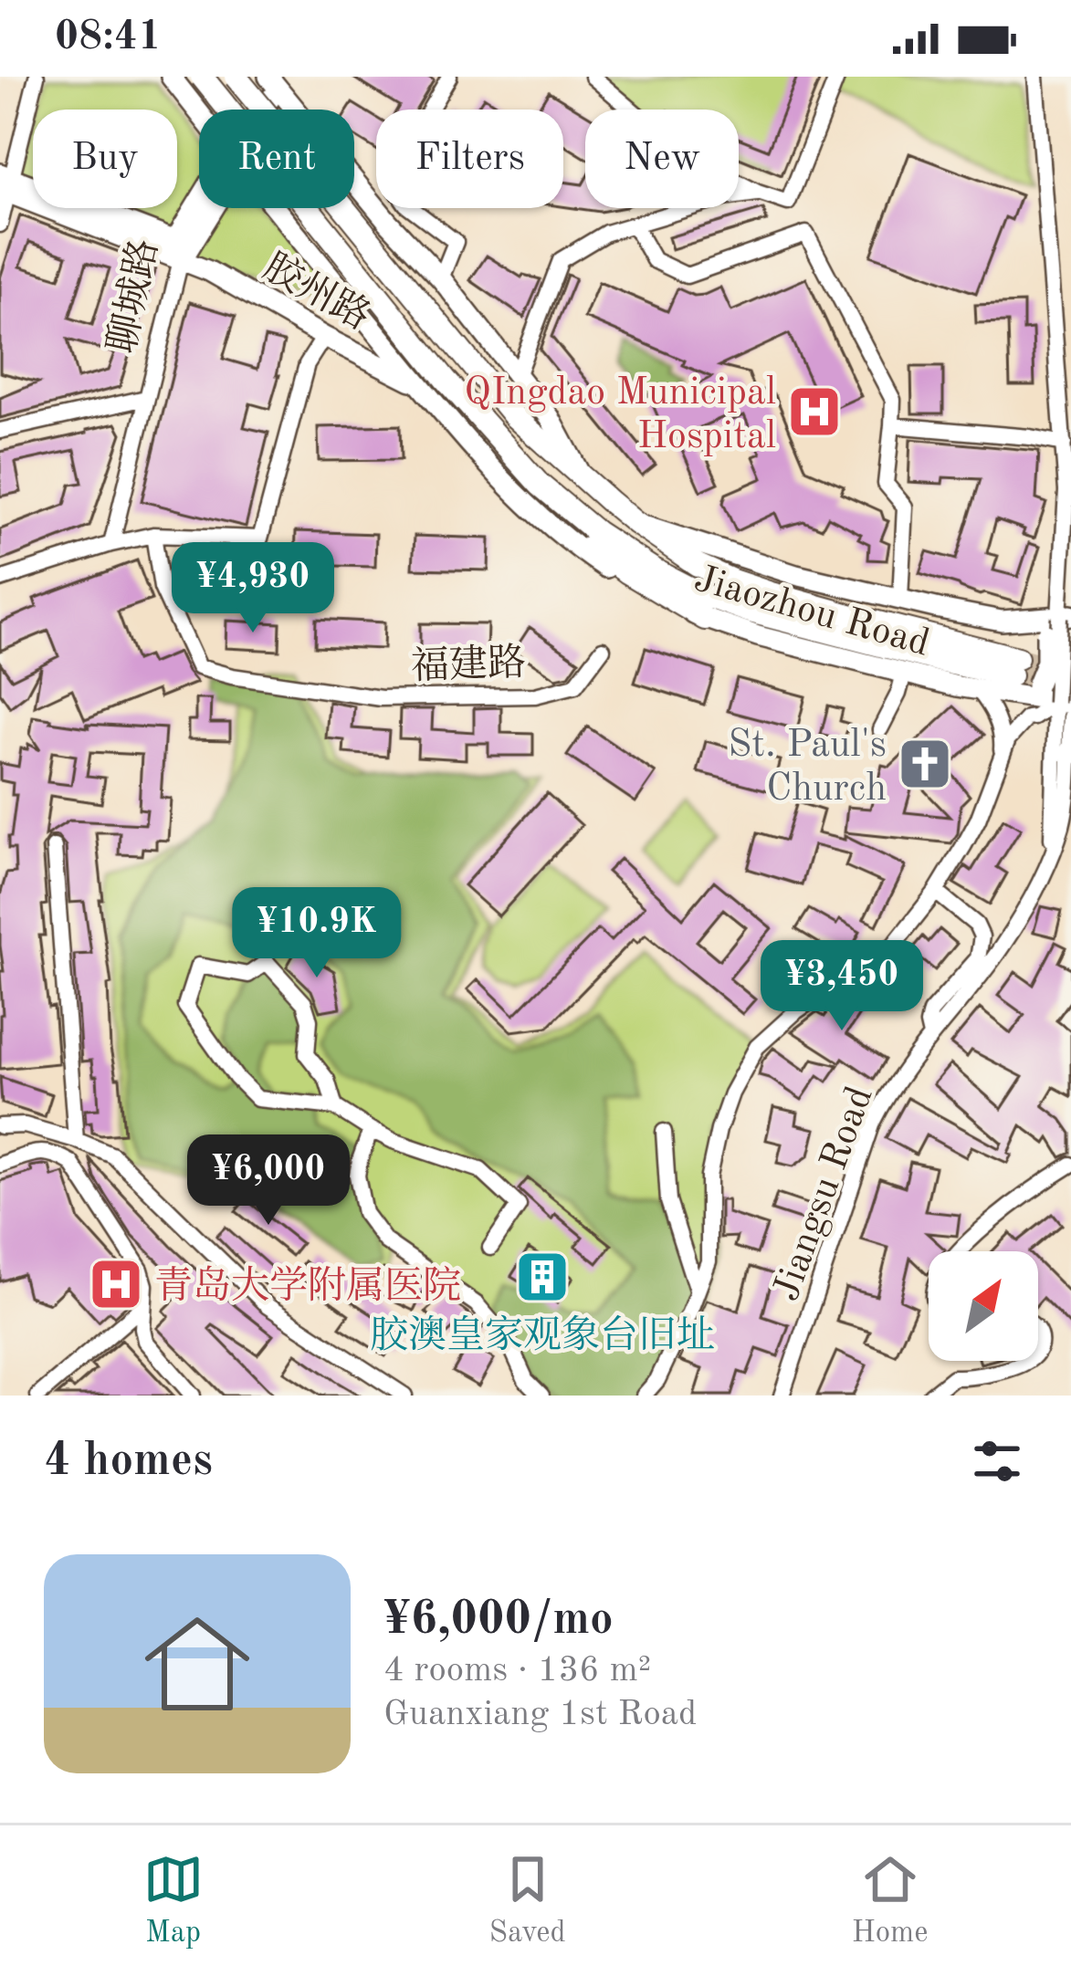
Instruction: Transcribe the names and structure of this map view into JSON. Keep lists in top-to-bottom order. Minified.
{"streets":{"main road":["胶州路","聊城路","Jiaozhou Road"],"street":["福建路","Jiangsu Road"]},"crossings":[["胶州路","聊城路"],["胶州路","Jiaozhou Road"],["Jiaozhou Road","Jiangsu Road"]],"places":{"hospital":["QIngdao Municipal Hospital","青岛大学附属医院"],"church":["St. Paul's Church"],"building":["胶澳皇家观象台旧址"]},"north":"top right","page":{"status":"08:41","chip":["Buy","Rent","Filters","New"],"price":["¥4,930","¥10.9K","¥3,450","¥6,000"],"heading":"4 homes","list":[{"name":"¥6,000/mo","note":"4 rooms · 136 m² · Guanxiang 1st Road"}],"tabs":["Map","Saved","Home"]}}
